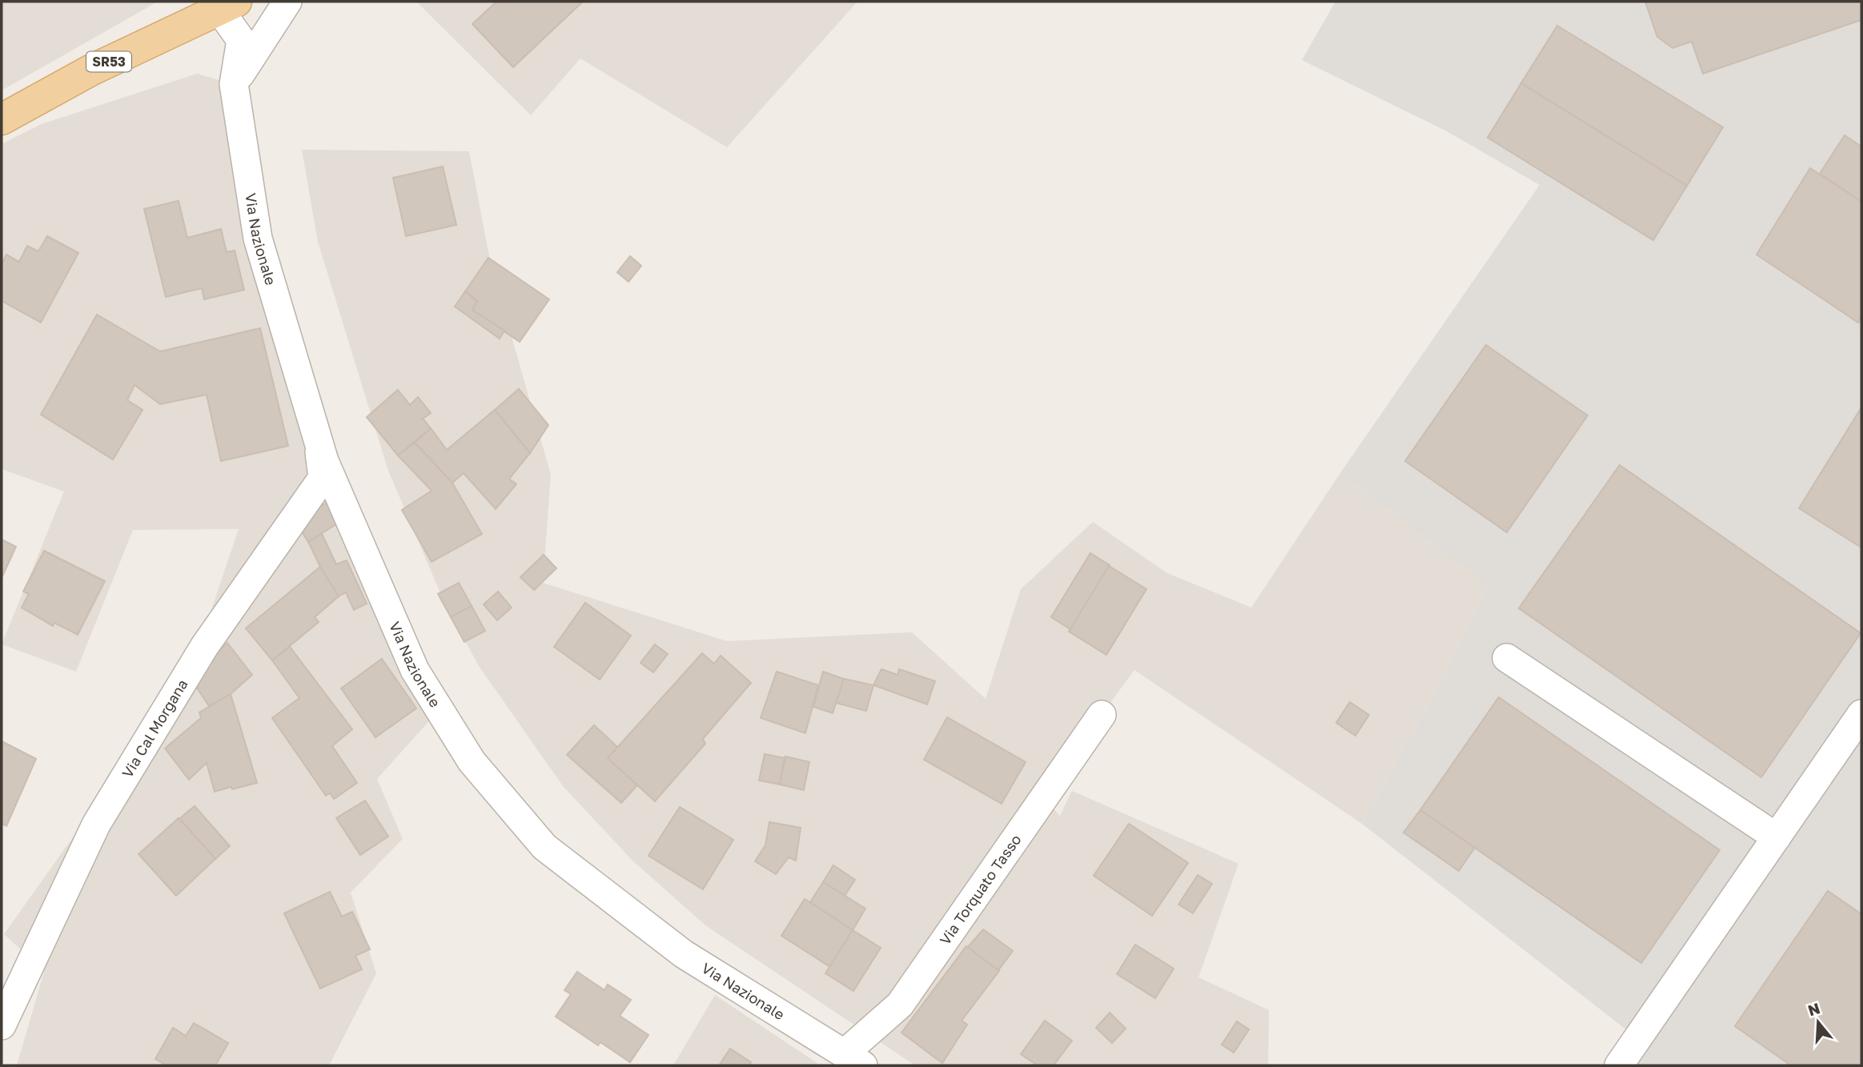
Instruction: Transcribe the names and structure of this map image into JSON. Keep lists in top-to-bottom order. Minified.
{"streets":{"main road":["SR53"],"street":["Via Nazionale","Via Cal Morgana","Via Torquato Tasso"]},"crossings":[["SR53","Via Nazionale"],["Via Nazionale","Via Cal Morgana"],["Via Nazionale","Via Torquato Tasso"]],"north":"top"}
